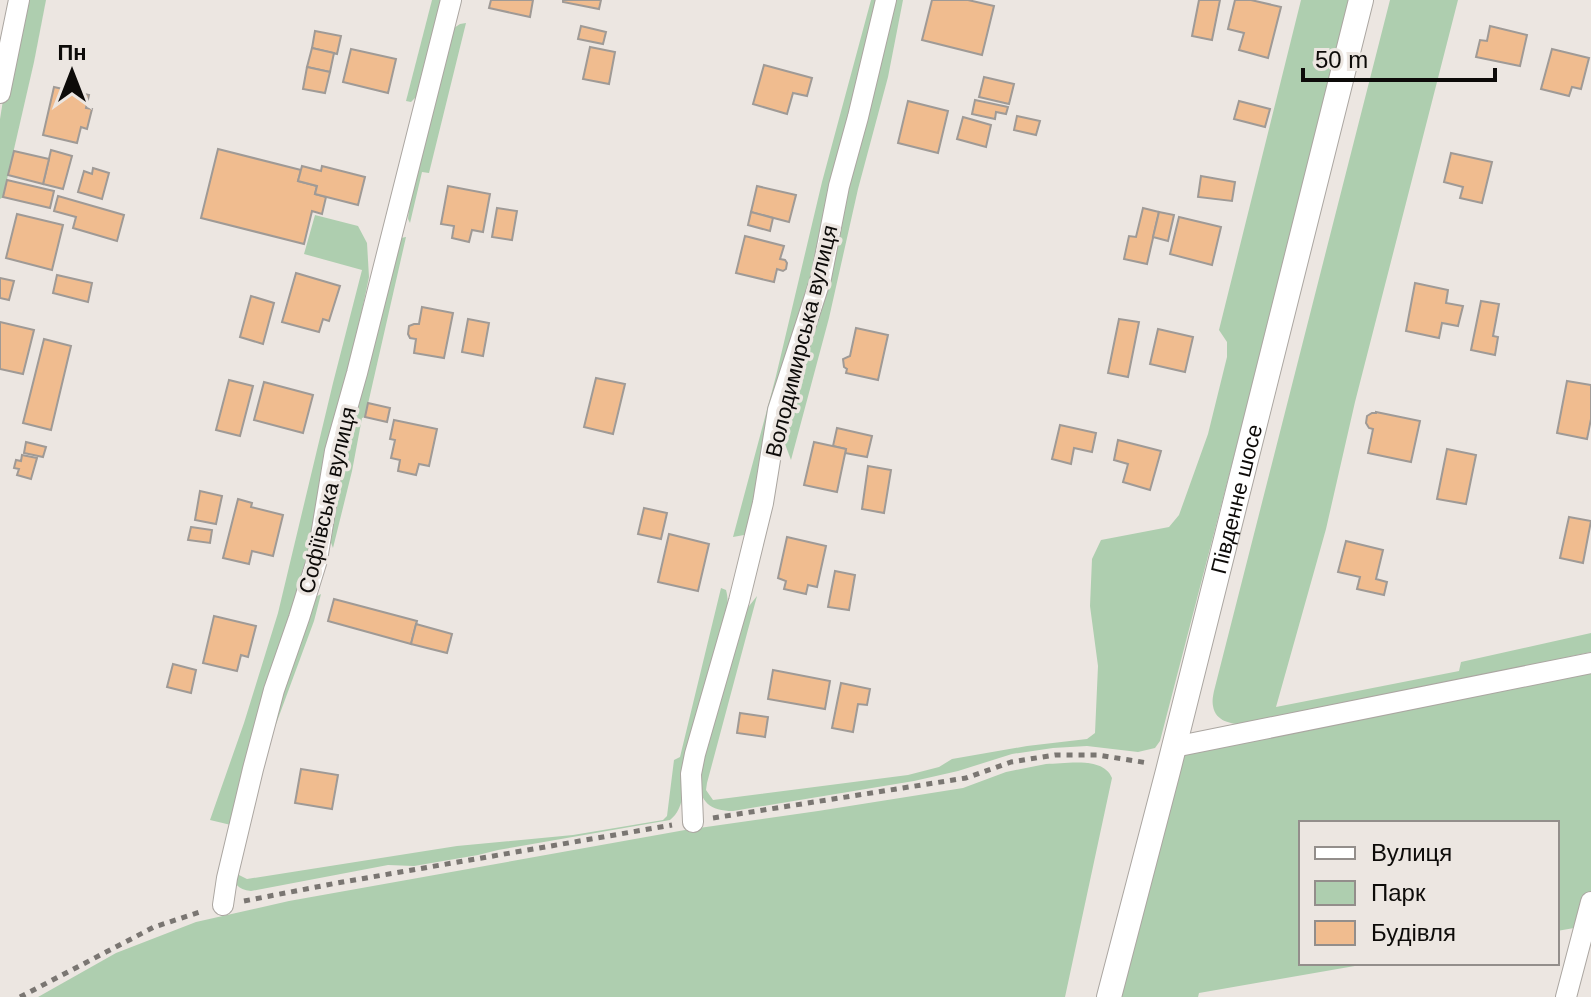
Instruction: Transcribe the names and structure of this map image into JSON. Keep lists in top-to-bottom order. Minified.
{"streets":{"street":["Володимирська вулиця","Південне шосе","Софіївська вулиця"]},"legend":["Вулиця","Парк","Будівля"],"scale_bar":"50 m","north":"top"}
